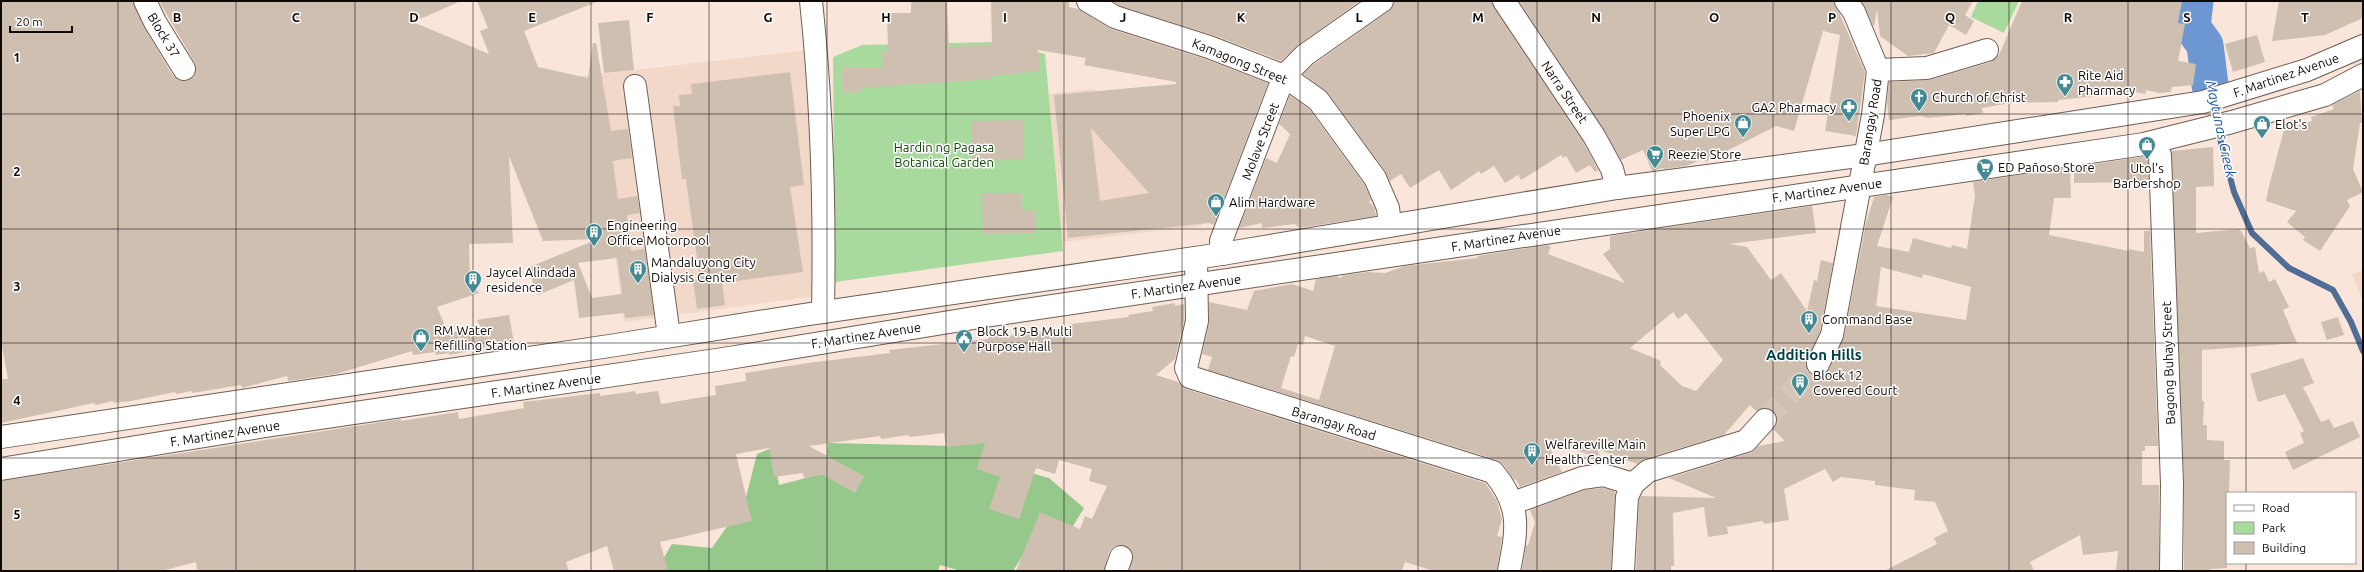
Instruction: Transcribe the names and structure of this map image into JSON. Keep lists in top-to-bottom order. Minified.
{"streets":{"main road":["Block 37","Kamagong Street","F. Martinez Avenue","Narra Street","Barangay Road","Molave Street","Bagong Buhay Street"]},"crossings":[["Kamagong Street","F. Martinez Avenue"],["Kamagong Street","Molave Street"],["F. Martinez Avenue","Narra Street"],["F. Martinez Avenue","Barangay Road"],["F. Martinez Avenue","Molave Street"]],"districts":["Addition Hills"],"water":["Maytunas Creek"],"parks":["Hardin ng Pagasa Botanical Garden"],"places":{"pharmacy":["Rite Aid Pharmacy","GA2 Pharmacy"],"church":["Church of Christ"],"shop":["Phoenix Super LPG","Elot's","Utol's Barbershop","Alim Hardware","RM Water Refilling Station"],"supermarket":["Reezie Store","ED Pañoso Store"],"building":["Engineering Office Motorpool","Mandaluyong City Dialysis Center","Jaycel Alindada residence","Command Base","Block 12 Covered Court","Welfareville Main Health Center"],"public building":["Block 19-B Multi Purpose Hall"]},"legend":["Road","Park","Building"],"scale_bar":"20 m","grid":{"columns":["B","C","D","E","F","G","H","I","J","K","L","M","N","O","P","Q","R","S","T"],"rows":["1","2","3","4","5"]}}
